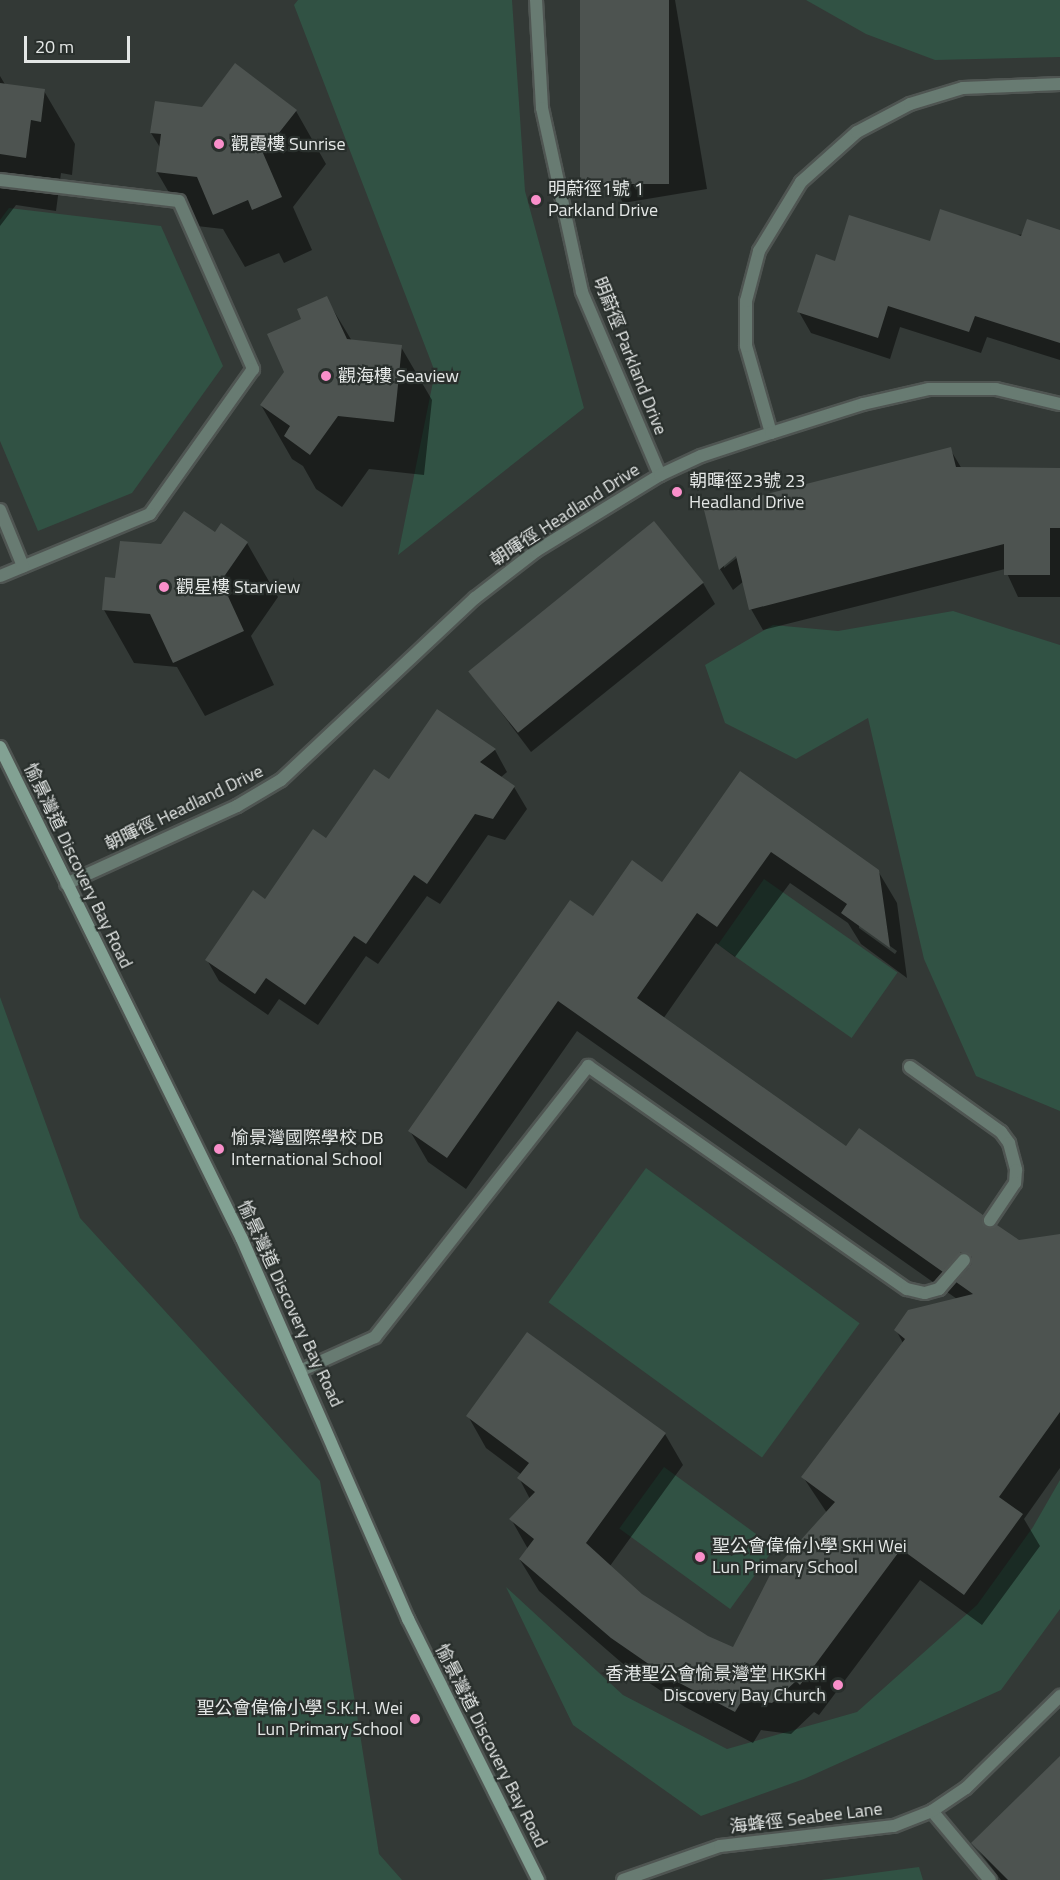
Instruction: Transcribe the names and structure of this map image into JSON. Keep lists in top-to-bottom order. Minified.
{"streets":{"street":["明蔚徑 Parkland Drive","朝暉徑 Headland Drive","愉景灣道 Discovery Bay Road","海蜂徑 Seabee Lane"]},"crossings":[["明蔚徑 Parkland Drive","朝暉徑 Headland Drive"],["朝暉徑 Headland Drive","愉景灣道 Discovery Bay Road"]],"places":["觀霞樓 Sunrise","明蔚徑1號 1 Parkland Drive","觀海樓 Seaview","朝暉徑23號 23 Headland Drive","觀星樓 Starview","愉景灣國際學校 DB International School","聖公會偉倫小學 SKH Wei Lun Primary School","香港聖公會愉景灣堂 HKSKH Discovery Bay Church","聖公會偉倫小學 S.K.H. Wei Lun Primary School"],"scale_bar":"20 m"}
